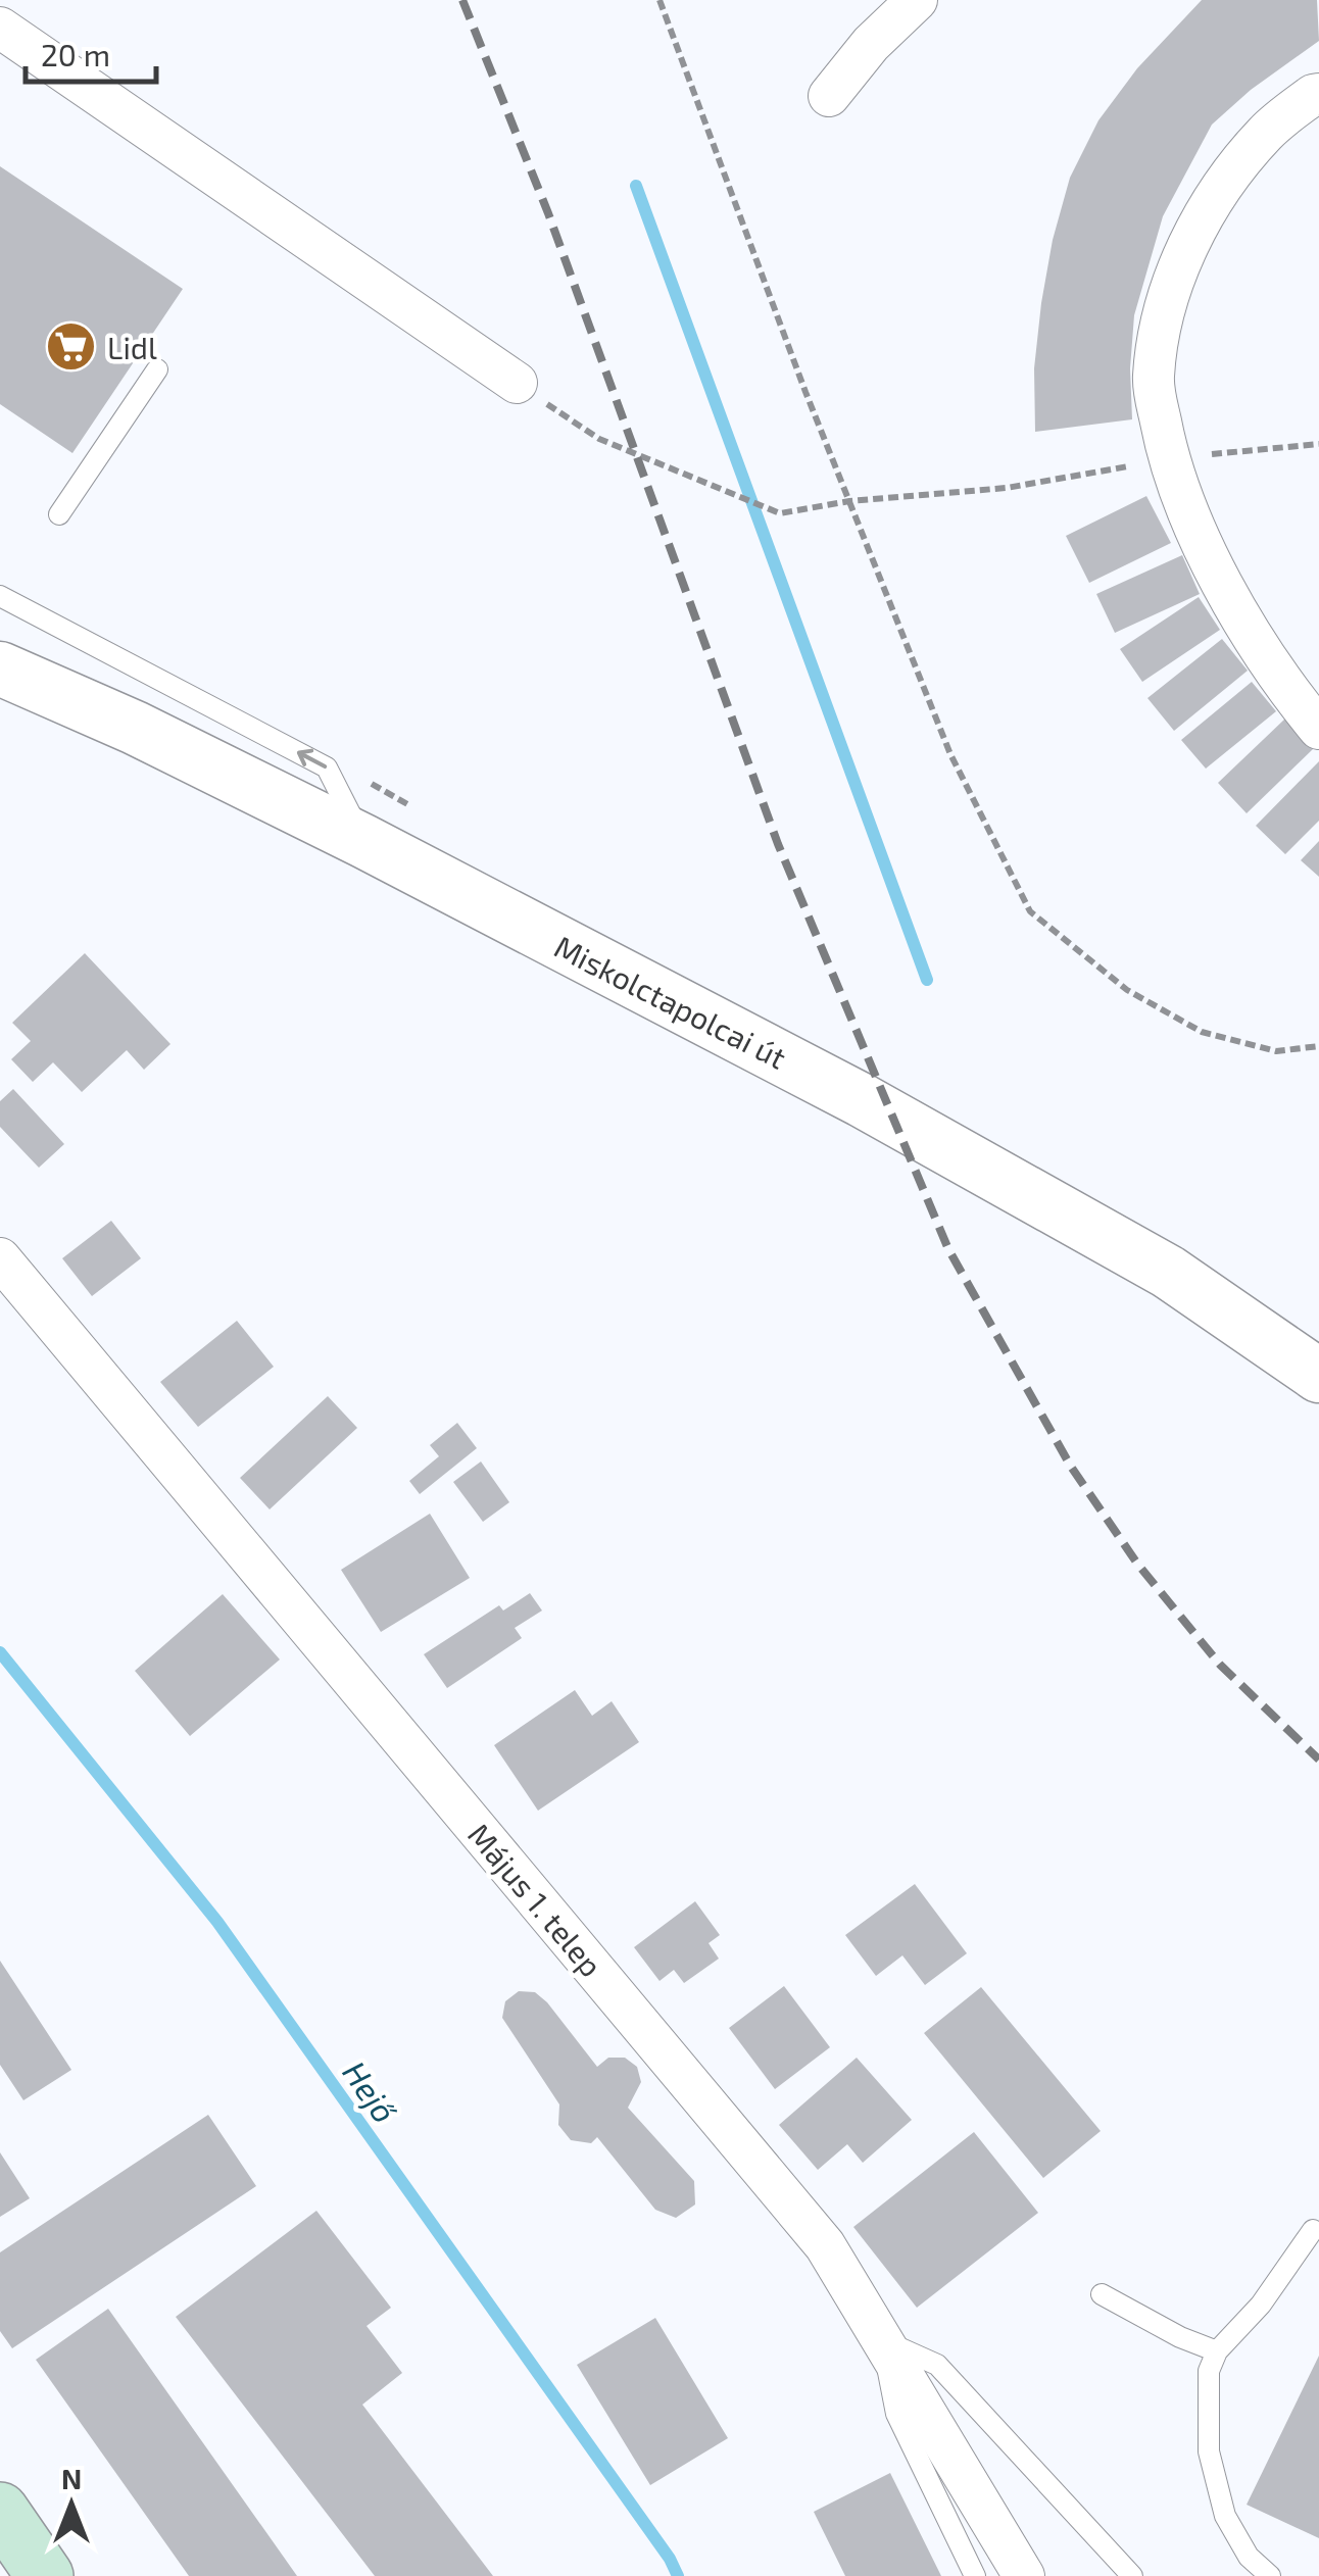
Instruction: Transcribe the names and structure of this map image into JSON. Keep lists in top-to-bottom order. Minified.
{"streets":{"street":["Miskolctapolcai út","Május 1. telep"]},"water":["Hejő"],"places":{"supermarket":["Lidl"]},"scale_bar":"20 m","north":"top"}
